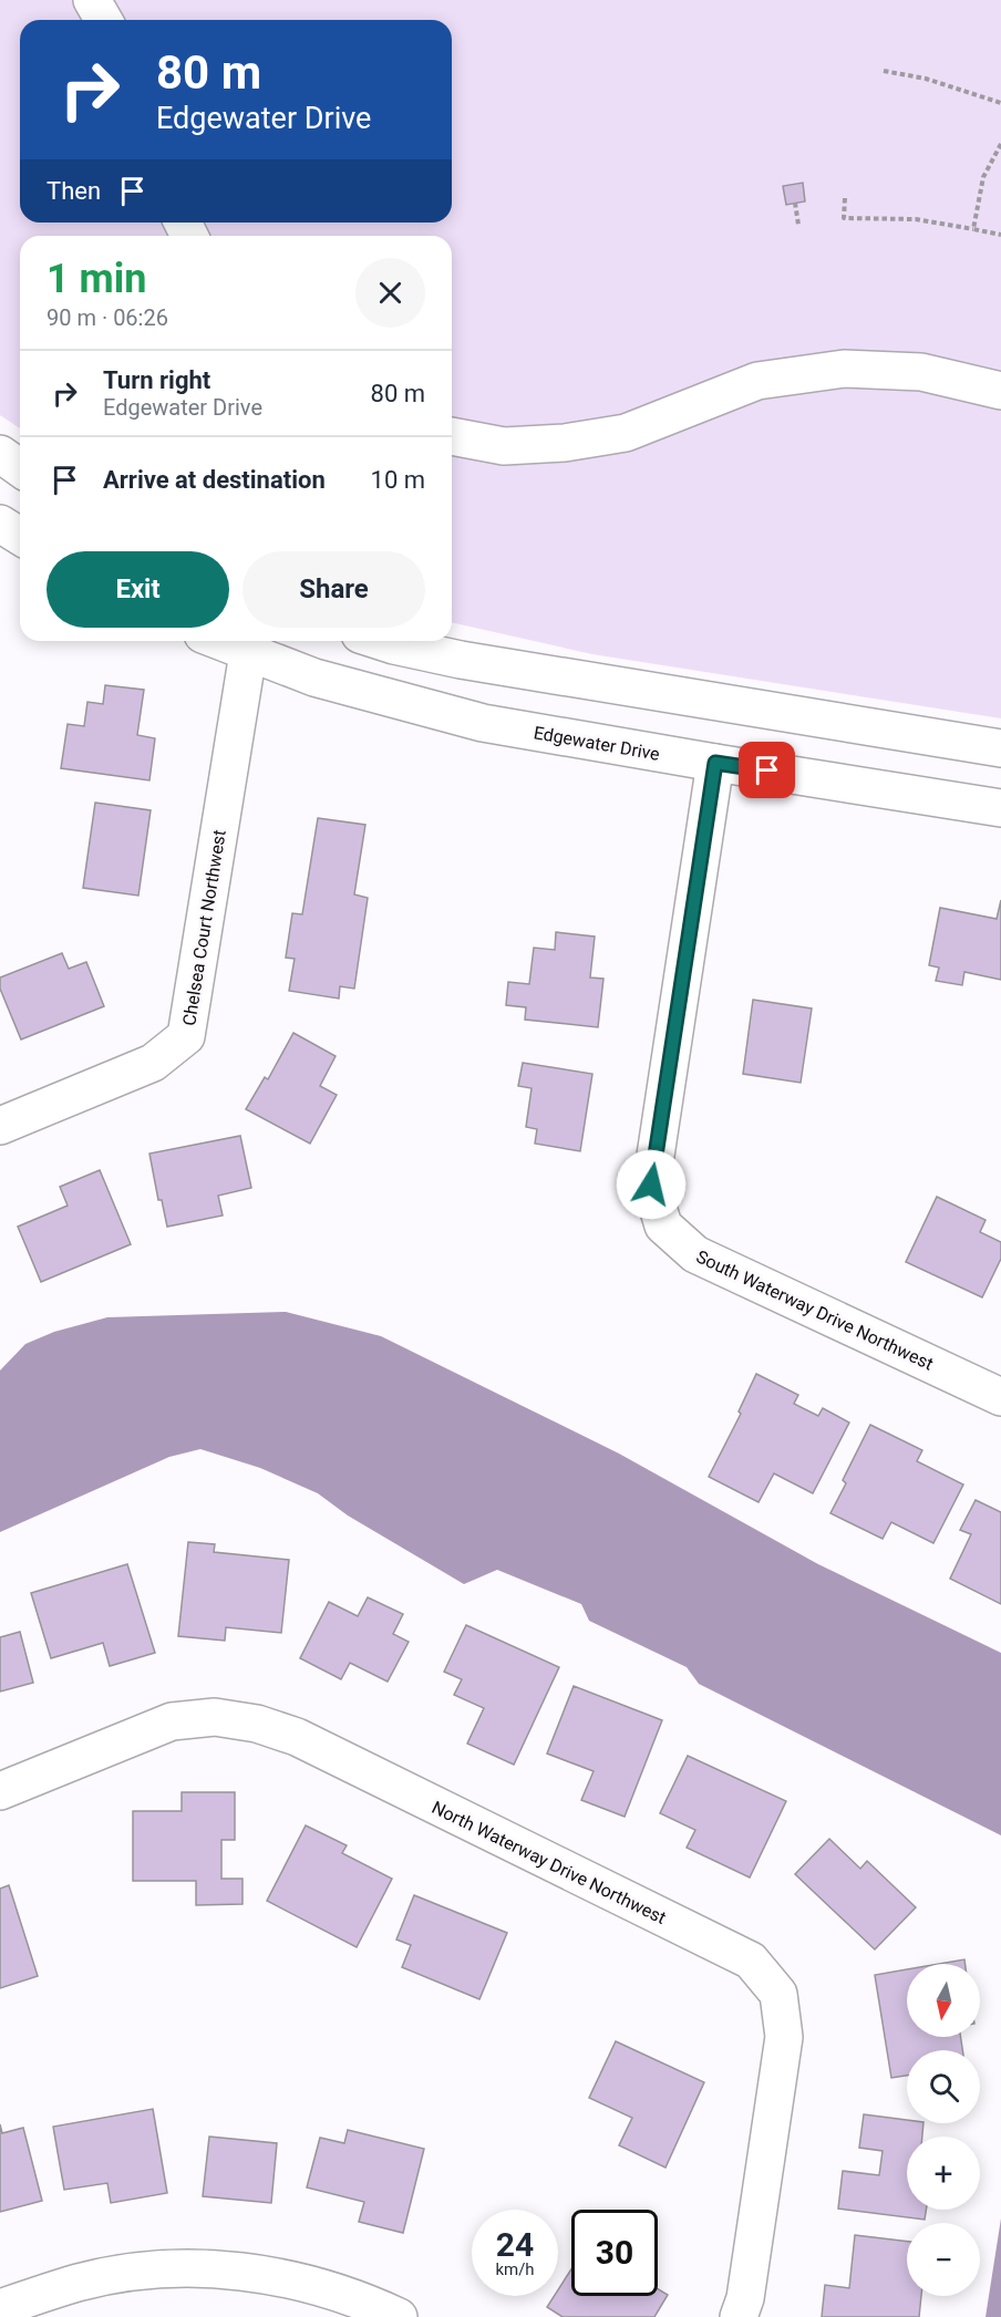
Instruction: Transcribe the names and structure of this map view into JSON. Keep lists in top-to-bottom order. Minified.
{"streets":{"street":["Edgewater Drive","Chelsea Court Northwest","South Waterway Drive Northwest","North Waterway Drive Northwest"]},"crossings":[["Edgewater Drive","Chelsea Court Northwest"],["Edgewater Drive","South Waterway Drive Northwest"]],"north":"bottom","page":{"turn":["80 m","Edgewater Drive"],"then":"Then","heading":["1 min","90 m · 06:26"],"list":[{"name":"Turn right","note":"Edgewater Drive","value":"80 m"},{"name":"Arrive at destination","value":"10 m"}],"buttons":["Exit","Share"],"map_buttons":["+","−"],"speed":"24 km/h","limit":"30"}}
